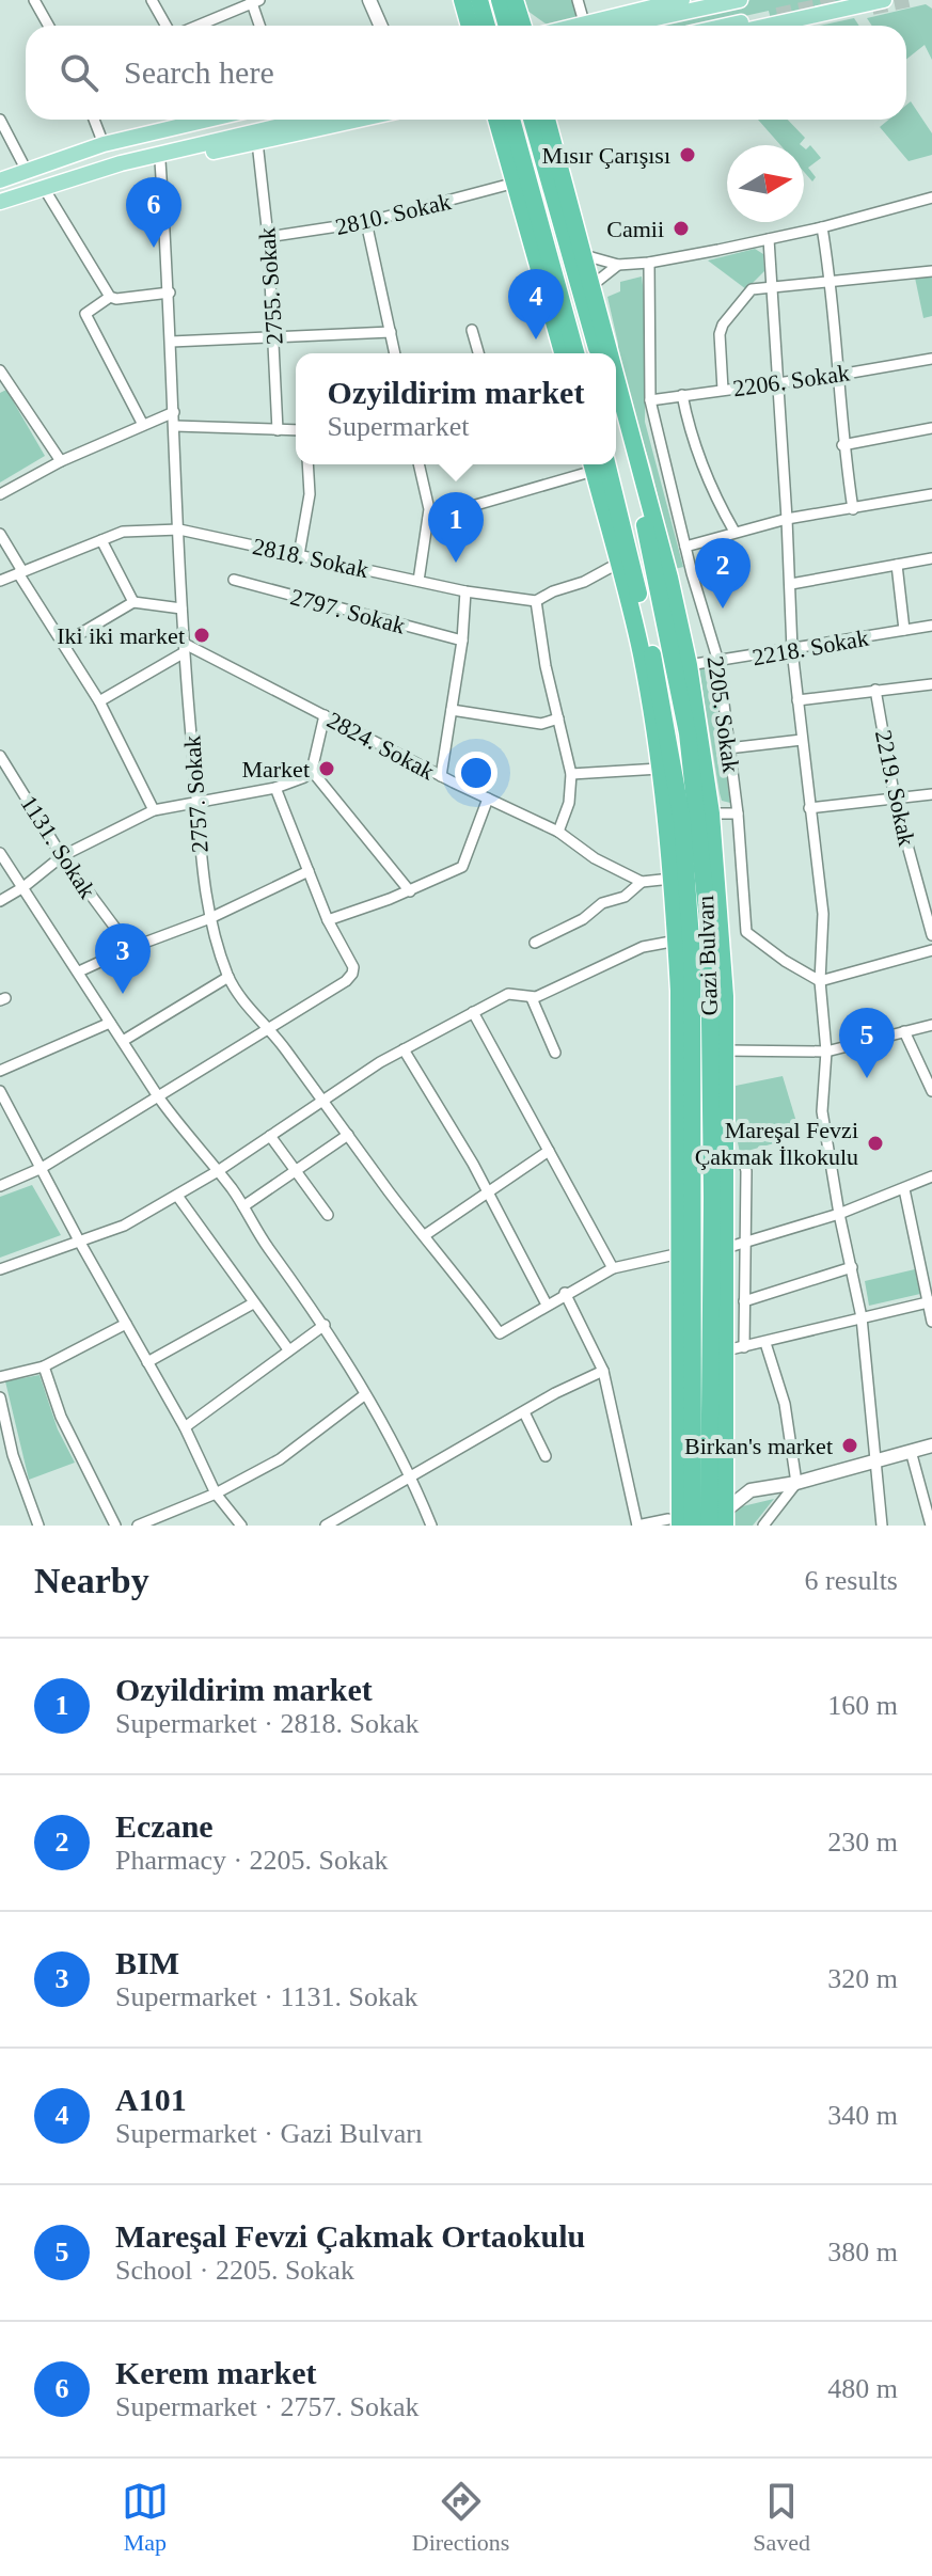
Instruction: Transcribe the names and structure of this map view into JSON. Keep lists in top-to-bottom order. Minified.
{"streets":{"highway":["Gazi Bulvarı"],"street":["2810. Sokak","2755. Sokak","2206. Sokak","2818. Sokak","2797. Sokak","2218. Sokak","2205. Sokak","2824. Sokak","2219. Sokak","2757. Sokak","1131. Sokak"]},"crossings":[["2810. Sokak","2755. Sokak"],["2206. Sokak","2205. Sokak"],["2818. Sokak","2757. Sokak"],["2218. Sokak","2205. Sokak"],["2824. Sokak","2757. Sokak"]],"places":["Mısır Çarışısı","Camii","Iki iki market","Market","Mareşal Fevzi Çakmak İlkokulu","Birkan's market"],"north":"right","page":{"search":"Search here","pins":["6","4","1","2","3","5"],"popup":["Ozyildirim market","Supermarket"],"heading":["Nearby","6 results"],"list":[{"mark":"1","name":"Ozyildirim market","note":"Supermarket · 2818. Sokak","value":"160 m"},{"mark":"2","name":"Eczane","note":"Pharmacy · 2205. Sokak","value":"230 m"},{"mark":"3","name":"BIM","note":"Supermarket · 1131. Sokak","value":"320 m"},{"mark":"4","name":"A101","note":"Supermarket · Gazi Bulvarı","value":"340 m"},{"mark":"5","name":"Mareşal Fevzi Çakmak Ortaokulu","note":"School · 2205. Sokak","value":"380 m"},{"mark":"6","name":"Kerem market","note":"Supermarket · 2757. Sokak","value":"480 m"}],"nav":["Map","Directions","Saved"]}}
